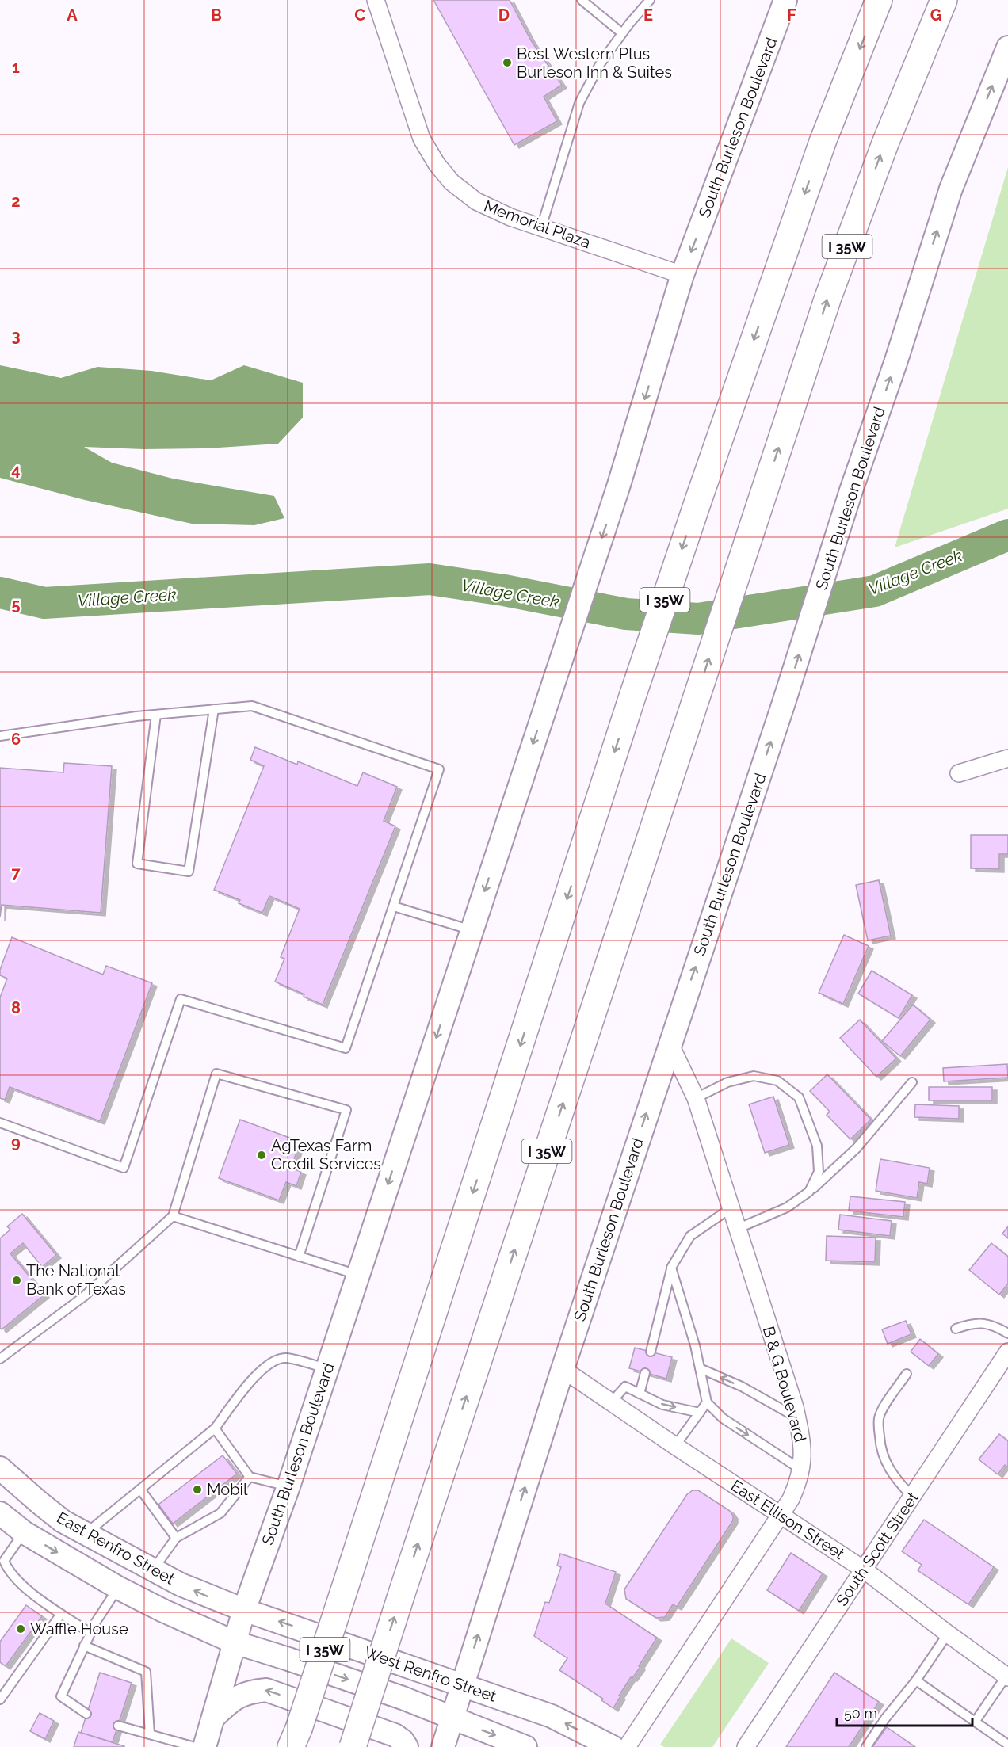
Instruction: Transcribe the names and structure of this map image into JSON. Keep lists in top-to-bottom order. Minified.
{"streets":{"highway":["I 35W"],"main road":["South Burleson Boulevard","East Renfro Street","West Renfro Street"],"street":["Memorial Plaza","B & G Boulevard","East Ellison Street","South Scott Street"]},"crossings":[["South Burleson Boulevard","Memorial Plaza"],["South Burleson Boulevard","B & G Boulevard"],["South Burleson Boulevard","East Ellison Street"],["South Burleson Boulevard","East Renfro Street"],["South Burleson Boulevard","West Renfro Street"],["B & G Boulevard","East Ellison Street"],["East Ellison Street","South Scott Street"],["East Renfro Street","West Renfro Street"]],"water":["Village Creek"],"places":["Best Western Plus Burleson Inn & Suites","AgTexas Farm Credit Services","The National Bank of Texas","Mobil","Waffle House"],"scale_bar":"50 m","grid":{"columns":["A","B","C","D","E","F","G"],"rows":["1","2","3","4","5","6","7","8","9"]}}
